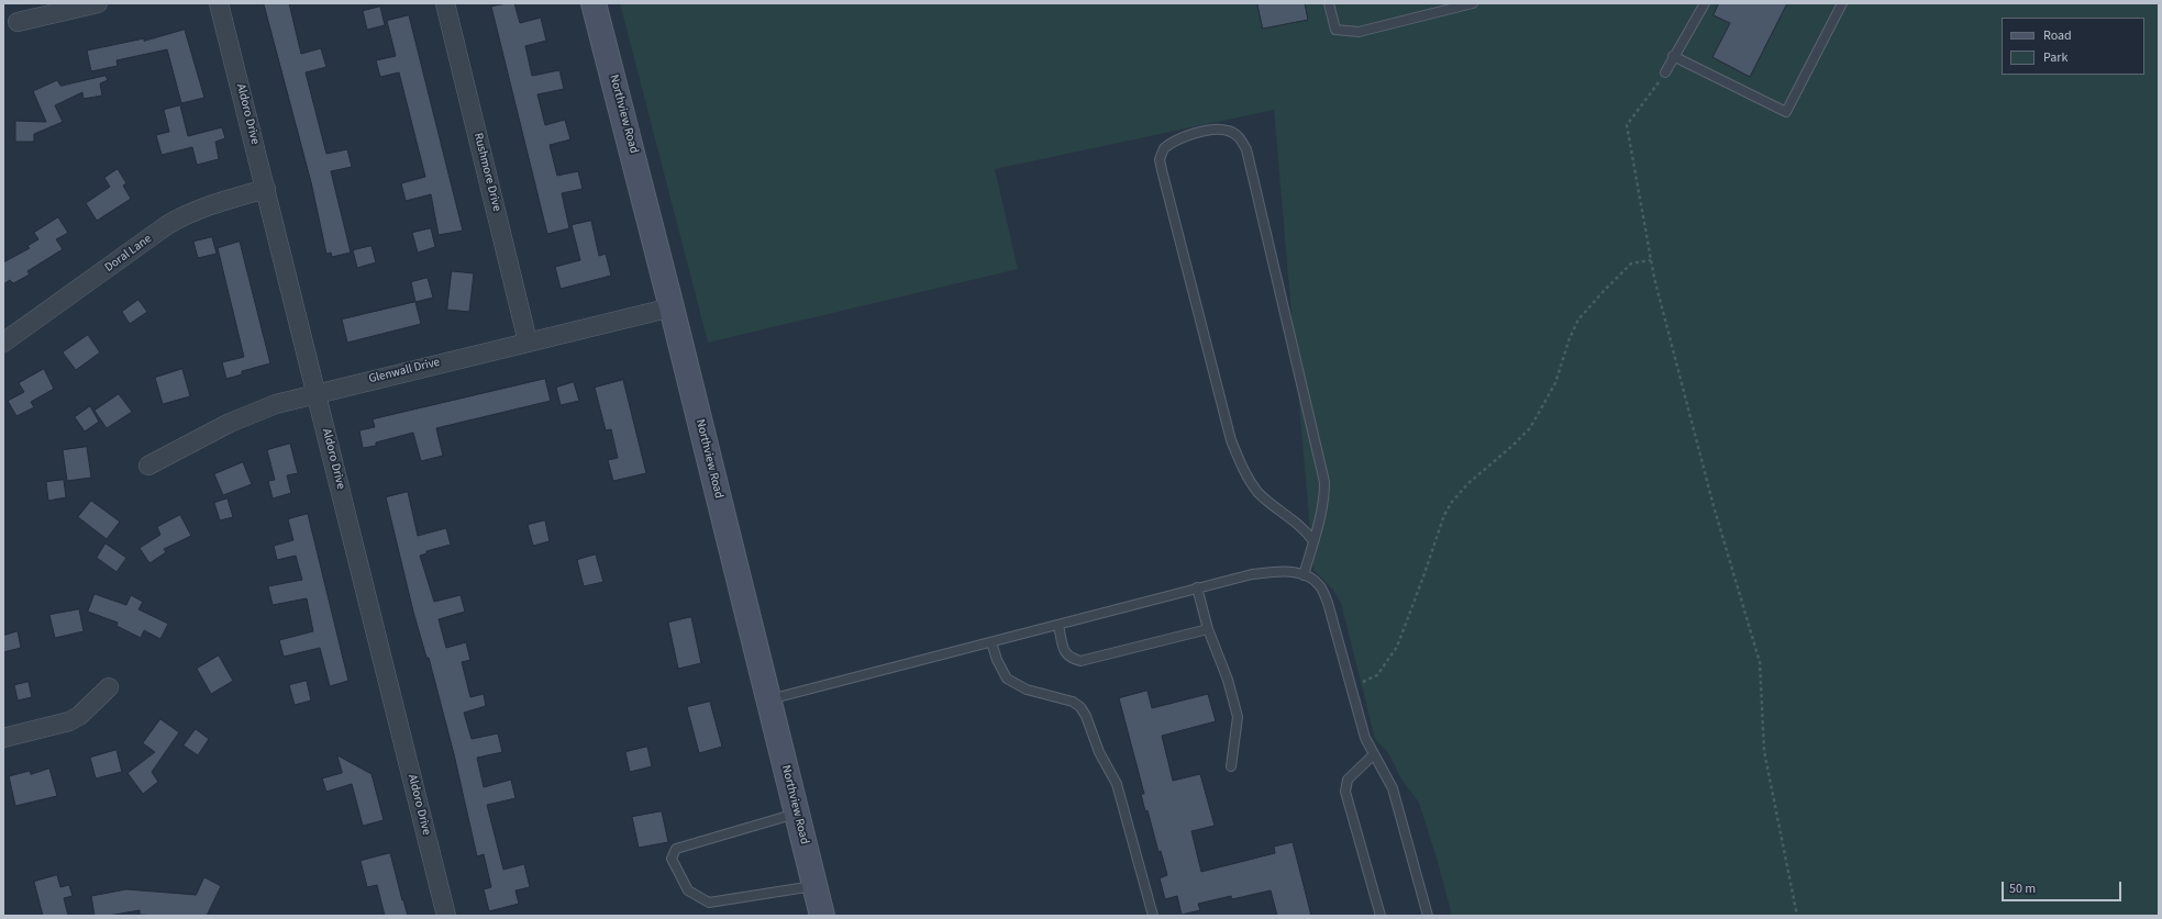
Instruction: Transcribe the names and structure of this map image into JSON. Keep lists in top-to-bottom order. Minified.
{"streets":{"street":["Aldoro Drive","Northview Road","Rushmore Drive","Doral Lane","Glenwall Drive"]},"crossings":[["Aldoro Drive","Doral Lane"],["Aldoro Drive","Glenwall Drive"],["Northview Road","Glenwall Drive"],["Rushmore Drive","Glenwall Drive"]],"legend":["Road","Park"],"scale_bar":"50 m"}
